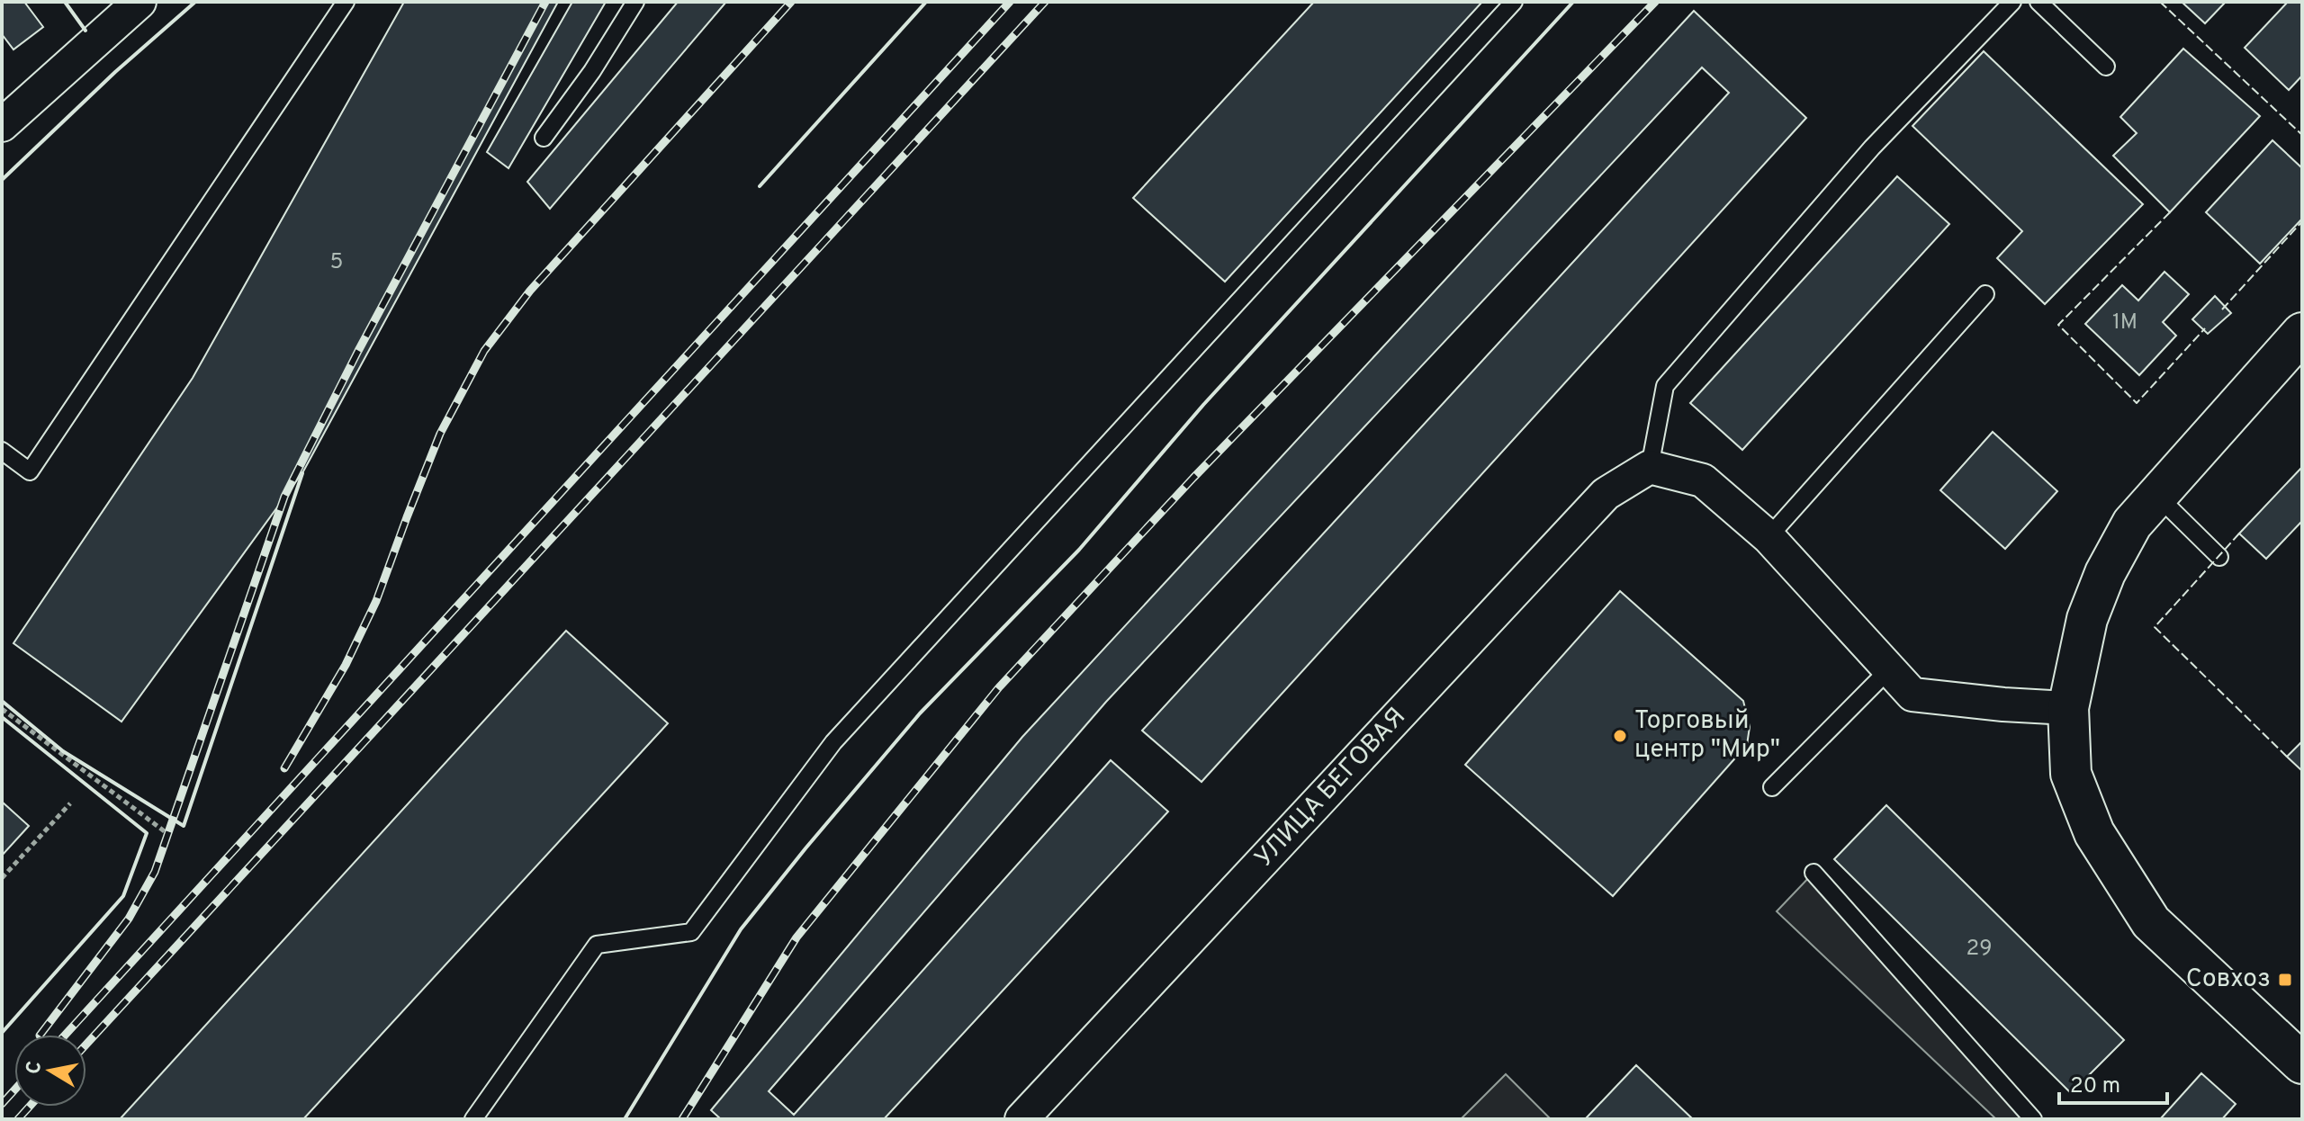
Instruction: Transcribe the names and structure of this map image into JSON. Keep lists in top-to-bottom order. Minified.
{"streets":{"street":["УЛИЦА БЕГОВАЯ"]},"places":{"other":["Торговый центр \"Мир\""],"transit":["Совхоз"]},"house_numbers":["5","1М","29"],"scale_bar":"20 m","north":"left"}
